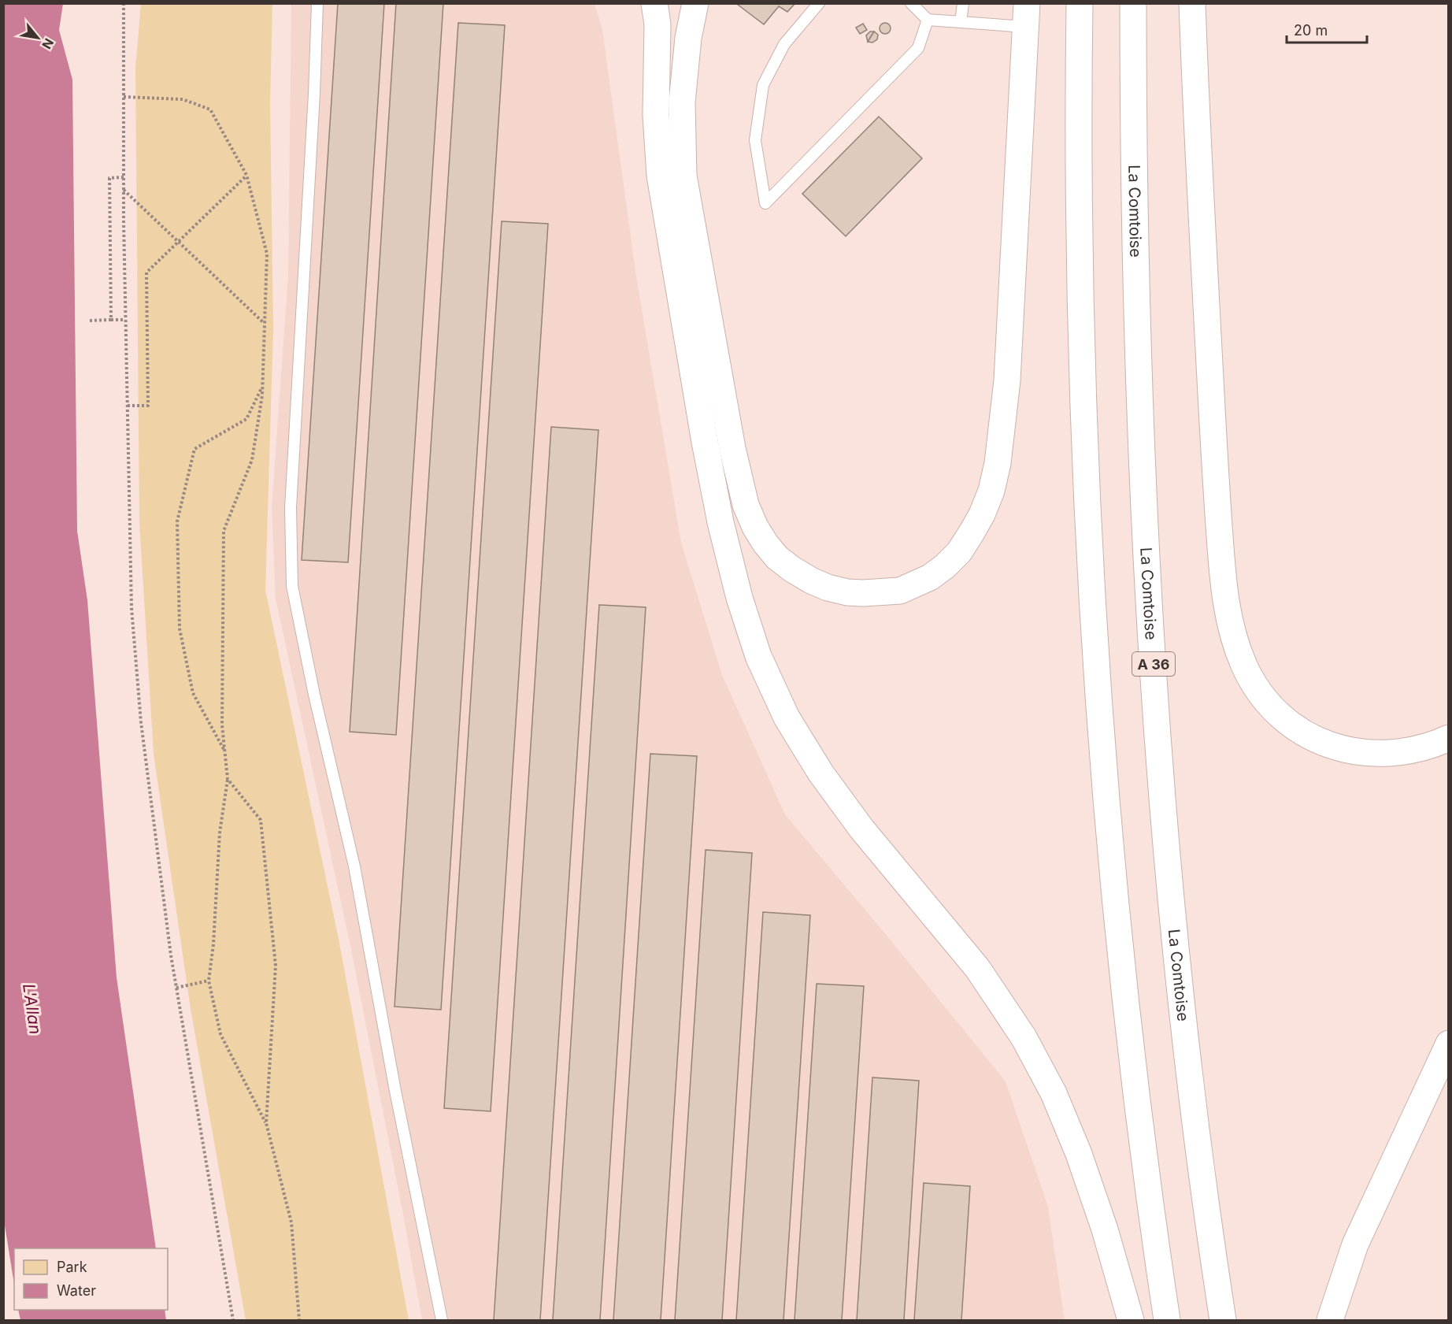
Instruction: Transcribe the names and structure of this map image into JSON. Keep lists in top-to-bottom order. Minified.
{"streets":{"highway":["La Comtoise","A 36"]},"water":["L'Allan"],"legend":["Park","Water"],"scale_bar":"20 m","north":"bottom right"}
